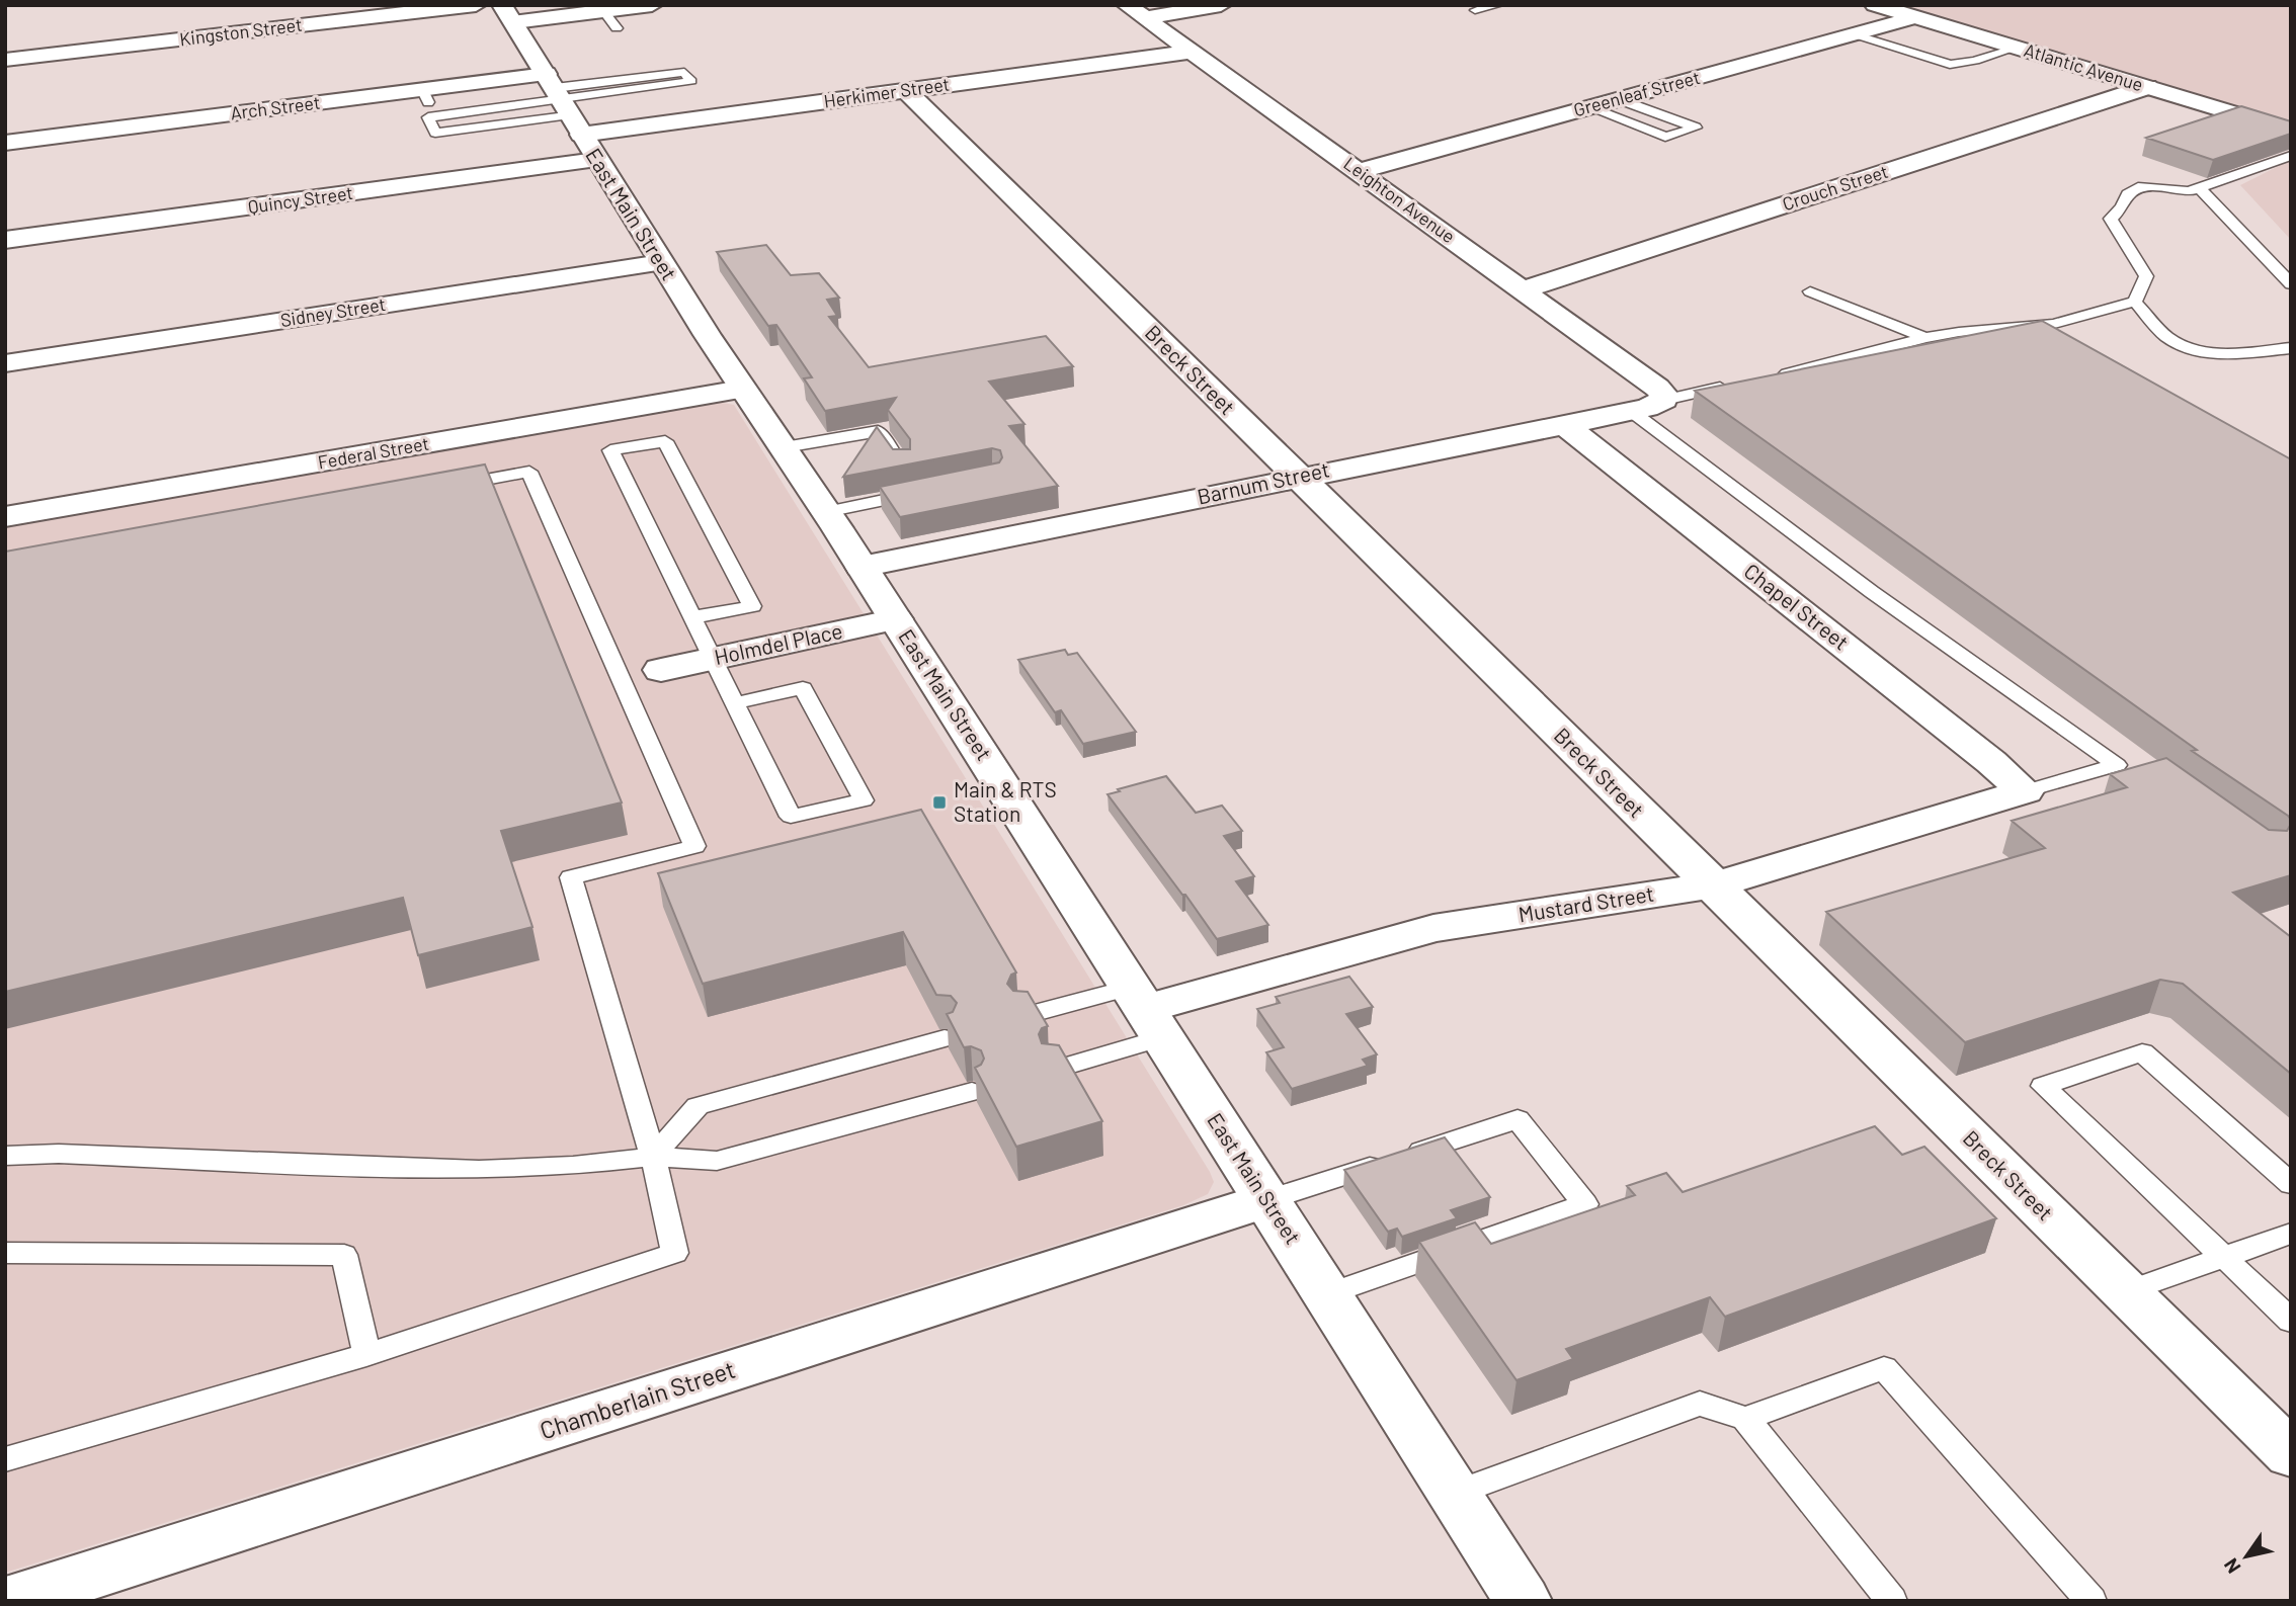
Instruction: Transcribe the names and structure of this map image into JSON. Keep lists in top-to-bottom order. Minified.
{"streets":{"street":["Kingston Street","Atlantic Avenue","Herkimer Street","Greenleaf Street","Arch Street","Crouch Street","Quincy Street","Leighton Avenue","East Main Street","Sidney Street","Breck Street","Federal Street","Barnum Street","Chapel Street","Holmdel Place","Mustard Street","Chamberlain Street"]},"crossings":[["Atlantic Avenue","Greenleaf Street"],["Atlantic Avenue","Crouch Street"],["Herkimer Street","Arch Street"],["Herkimer Street","Leighton Avenue"],["Herkimer Street","East Main Street"],["Herkimer Street","Breck Street"],["Greenleaf Street","Leighton Avenue"],["Arch Street","East Main Street"],["Crouch Street","Leighton Avenue"],["Quincy Street","East Main Street"],["Leighton Avenue","Barnum Street"],["East Main Street","Sidney Street"],["East Main Street","Federal Street"],["East Main Street","Barnum Street"],["East Main Street","Holmdel Place"],["East Main Street","Mustard Street"],["East Main Street","Chamberlain Street"],["Breck Street","Barnum Street"],["Breck Street","Mustard Street"],["Barnum Street","Chapel Street"],["Chapel Street","Mustard Street"]],"places":{"transit":["Main & RTS Station"]},"north":"bottom left"}
